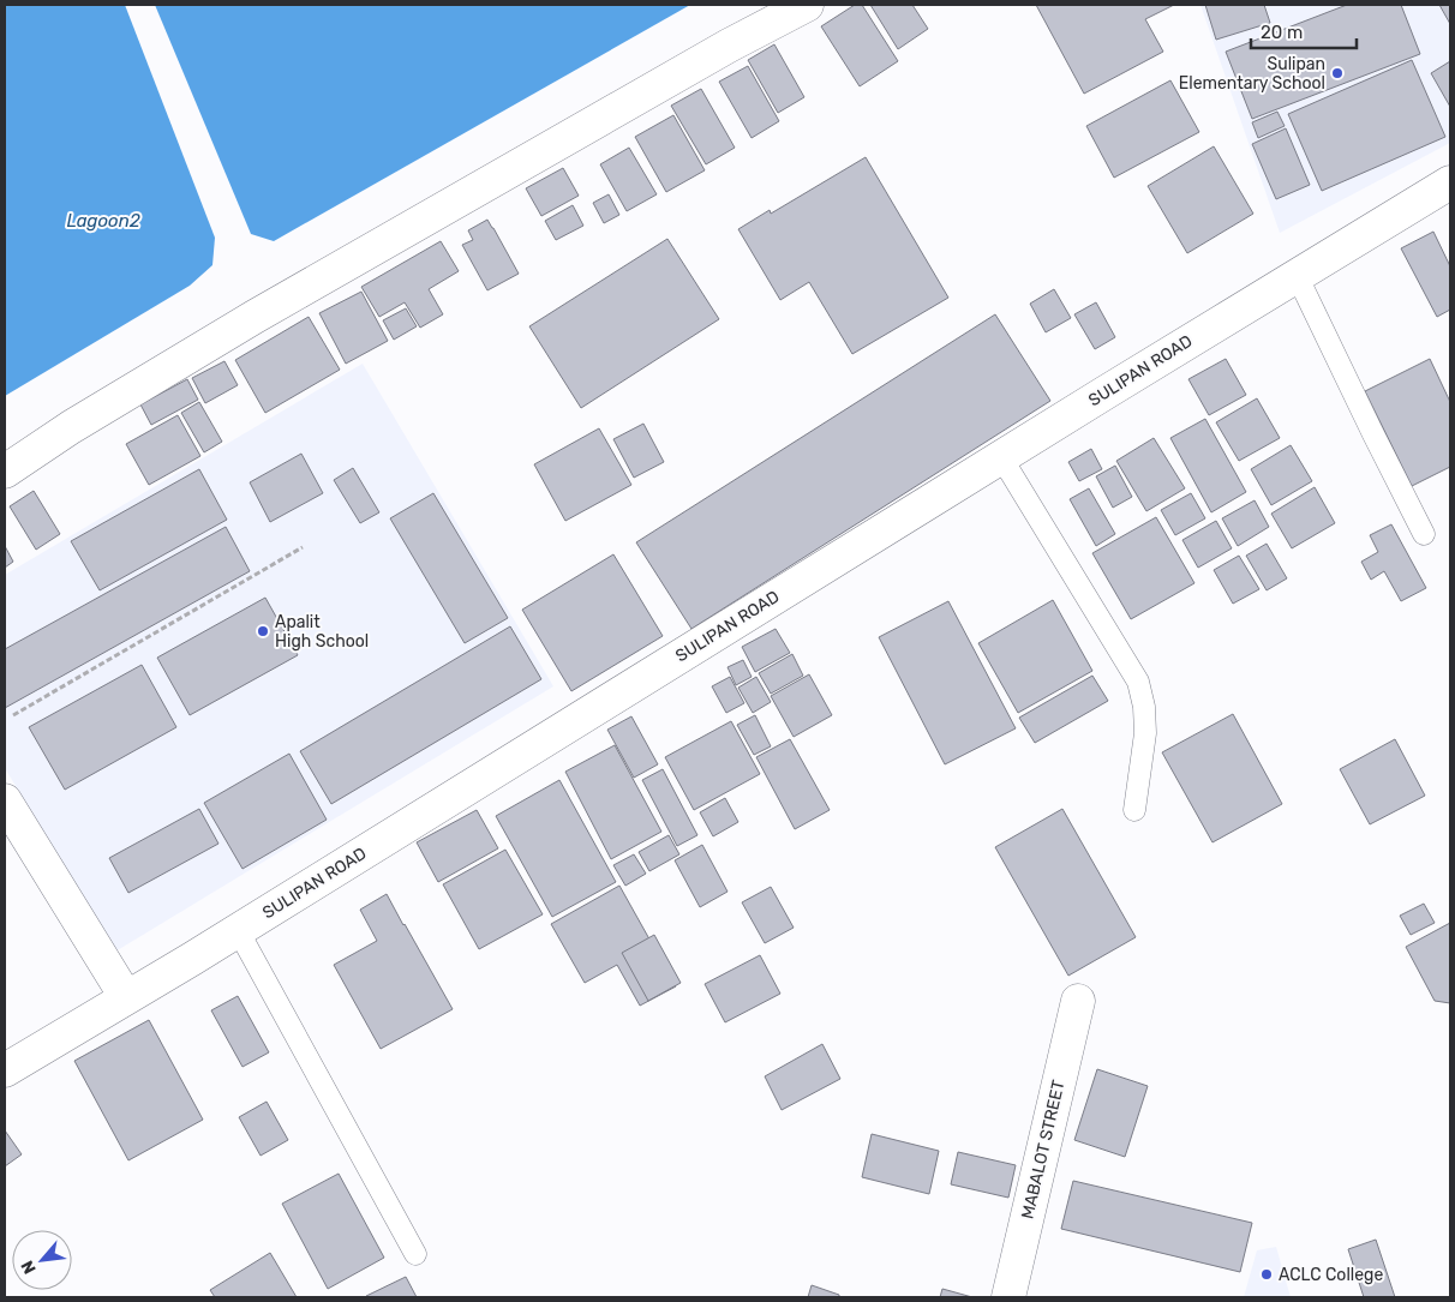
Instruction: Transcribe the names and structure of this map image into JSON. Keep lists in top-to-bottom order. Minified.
{"streets":{"street":["SULIPAN ROAD","MABALOT STREET"]},"water":["Lagoon2"],"places":["Sulipan Elementary School","Apalit High School","ACLC College"],"scale_bar":"20 m","north":"bottom left"}
